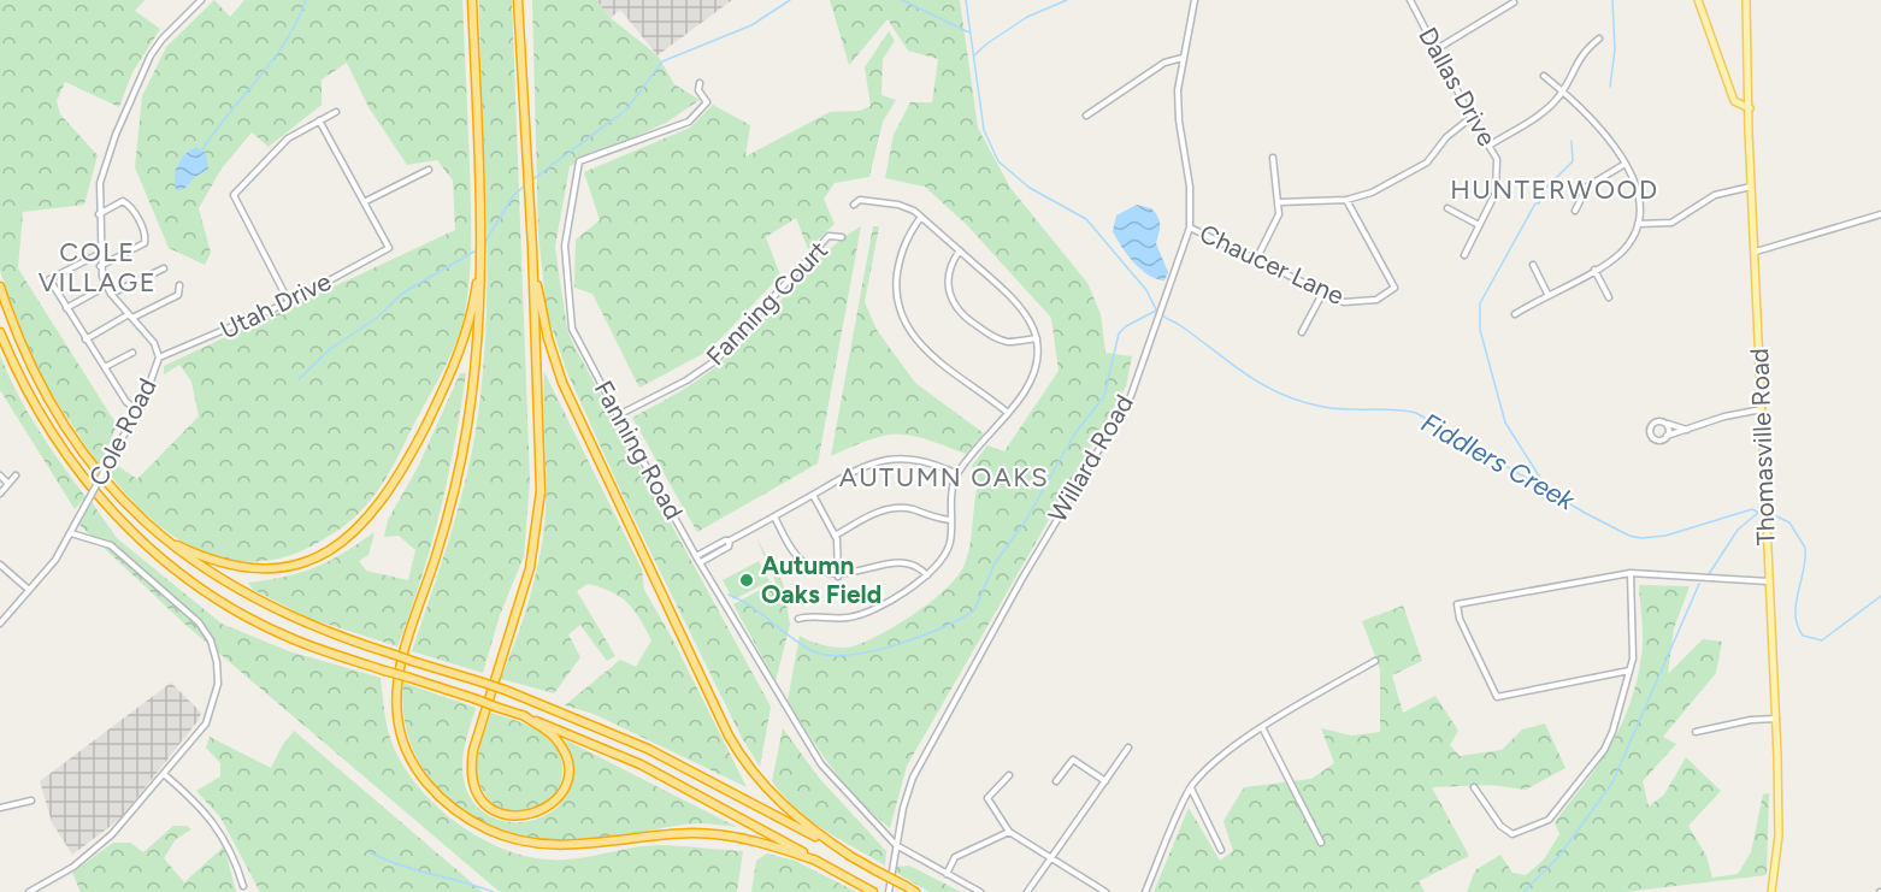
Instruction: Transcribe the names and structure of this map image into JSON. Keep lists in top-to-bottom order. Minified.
{"streets":{"main road":["Thomasville Road"],"street":["Dallas Drive","Chaucer Lane","Fanning Court","Utah Drive","Cole Road","Fanning Road","Willard Road"]},"crossings":[["Chaucer Lane","Willard Road"],["Fanning Court","Fanning Road"],["Utah Drive","Cole Road"],["Fanning Road","Willard Road"]],"districts":["HUNTERWOOD","COLE VILLAGE","AUTUMN OAKS"],"water":["Fiddlers Creek"],"places":["Autumn Oaks Field"]}
